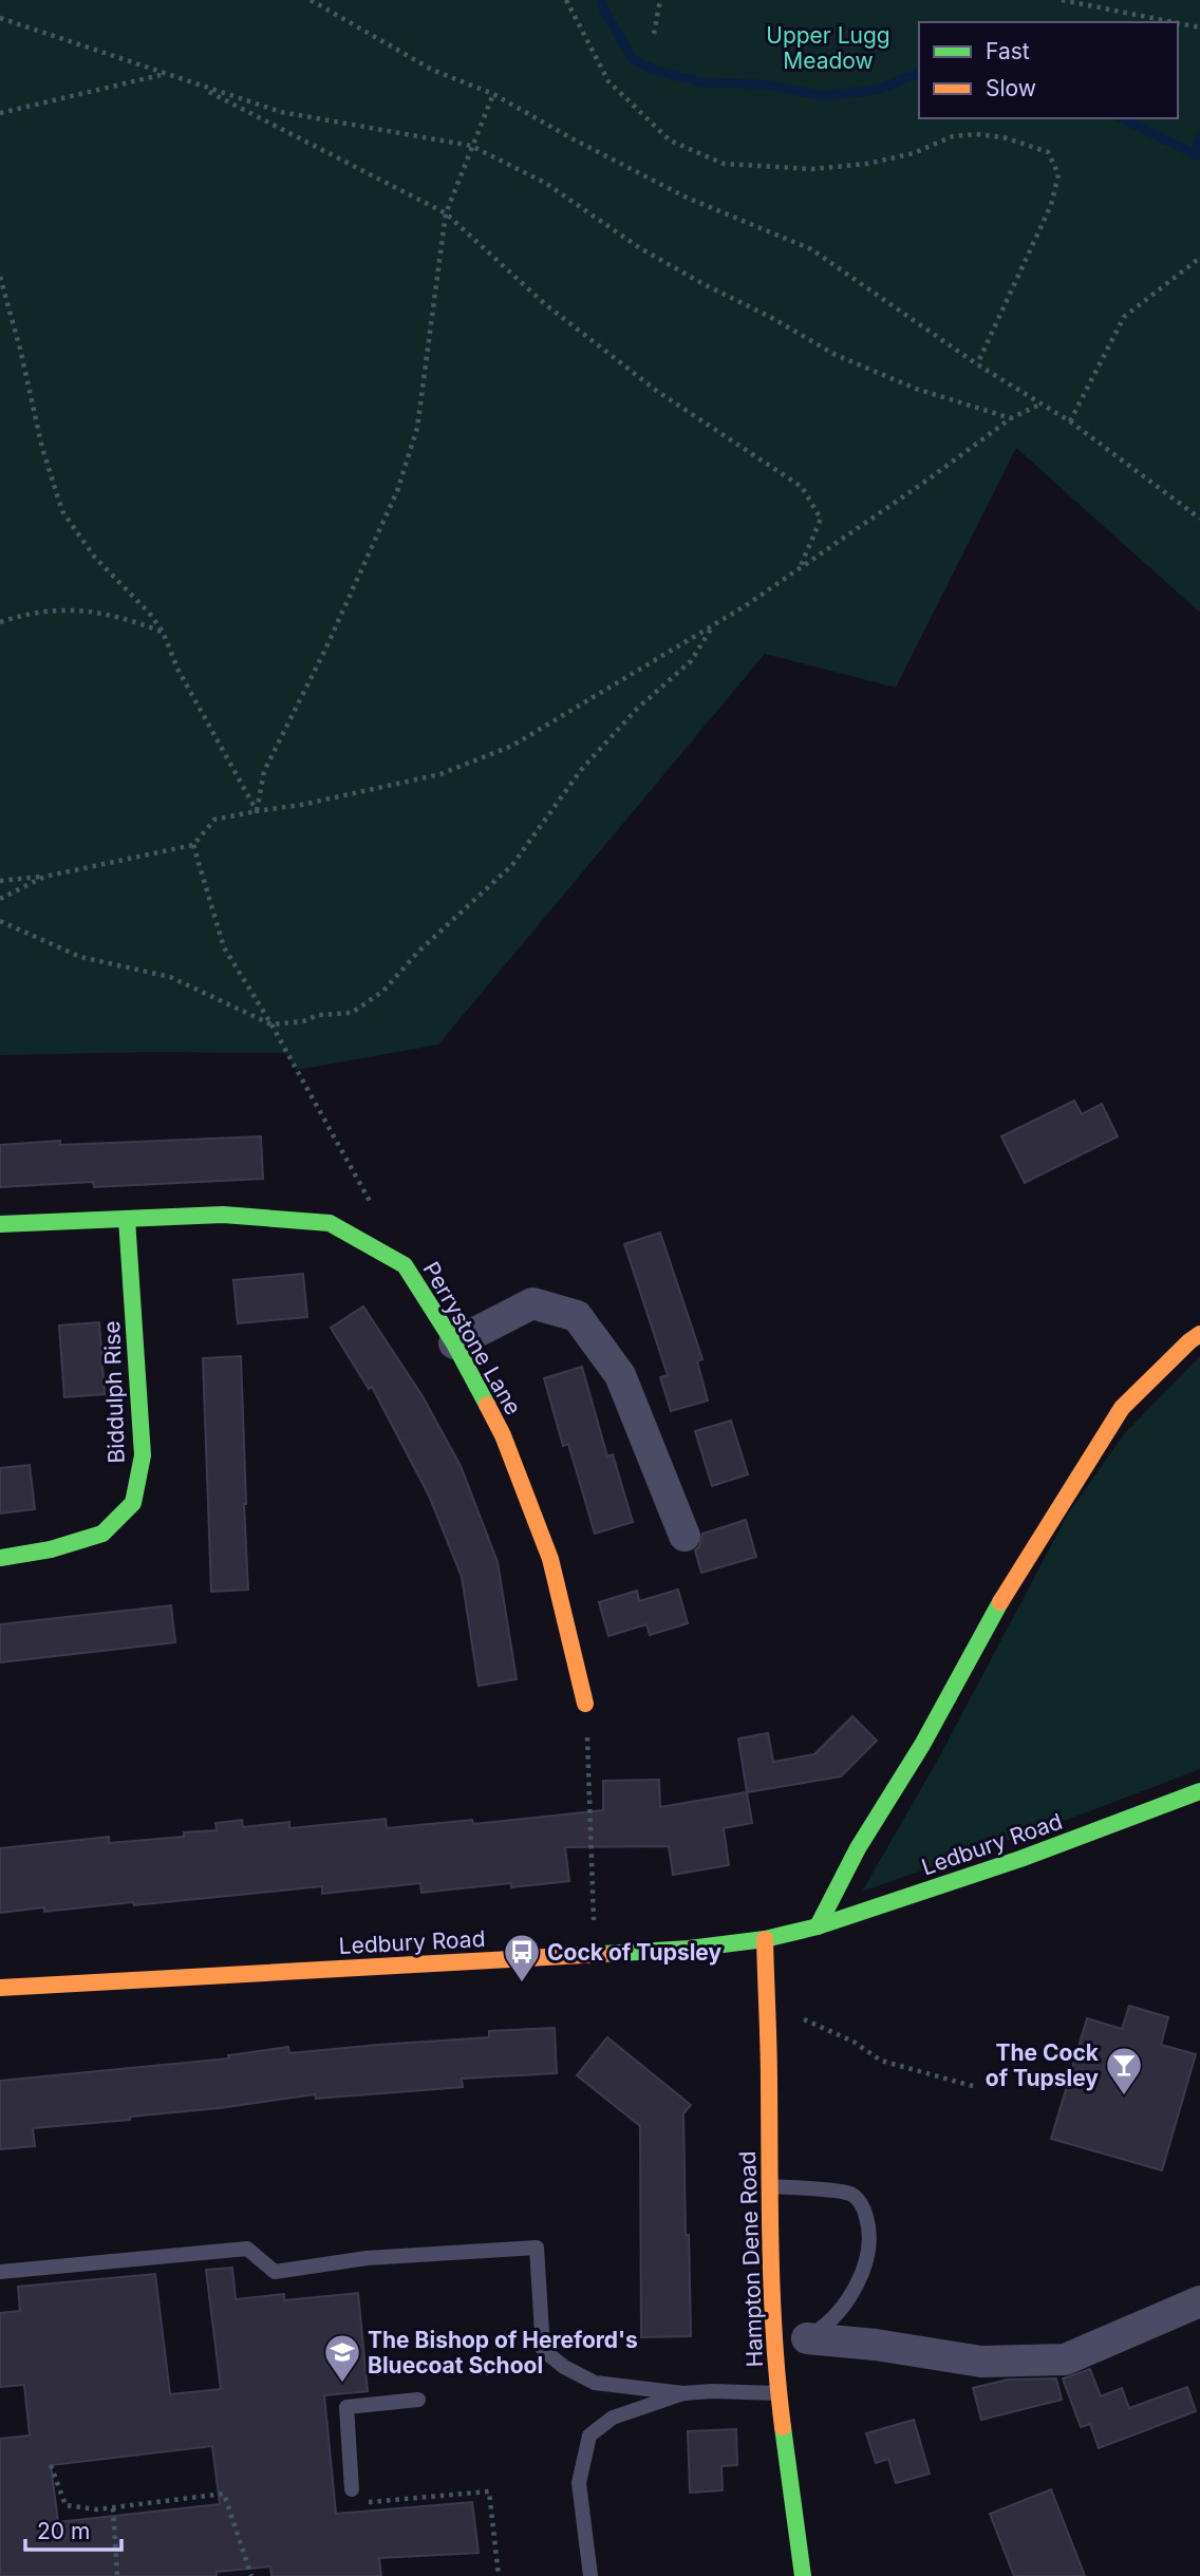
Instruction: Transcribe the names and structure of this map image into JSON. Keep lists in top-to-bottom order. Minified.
{"streets":{"main road":["Perrystone Lane","Biddulph Rise","Ledbury Road","Hampton Dene Road"]},"crossings":[["Perrystone Lane","Biddulph Rise"],["Ledbury Road","Hampton Dene Road"]],"parks":["Upper Lugg Meadow"],"places":{"bus stop":["Cock of Tupsley"],"bar":["The Cock of Tupsley"],"school or university":["The Bishop of Hereford's Bluecoat School"]},"legend":["Fast","Slow"],"scale_bar":"20 m"}
